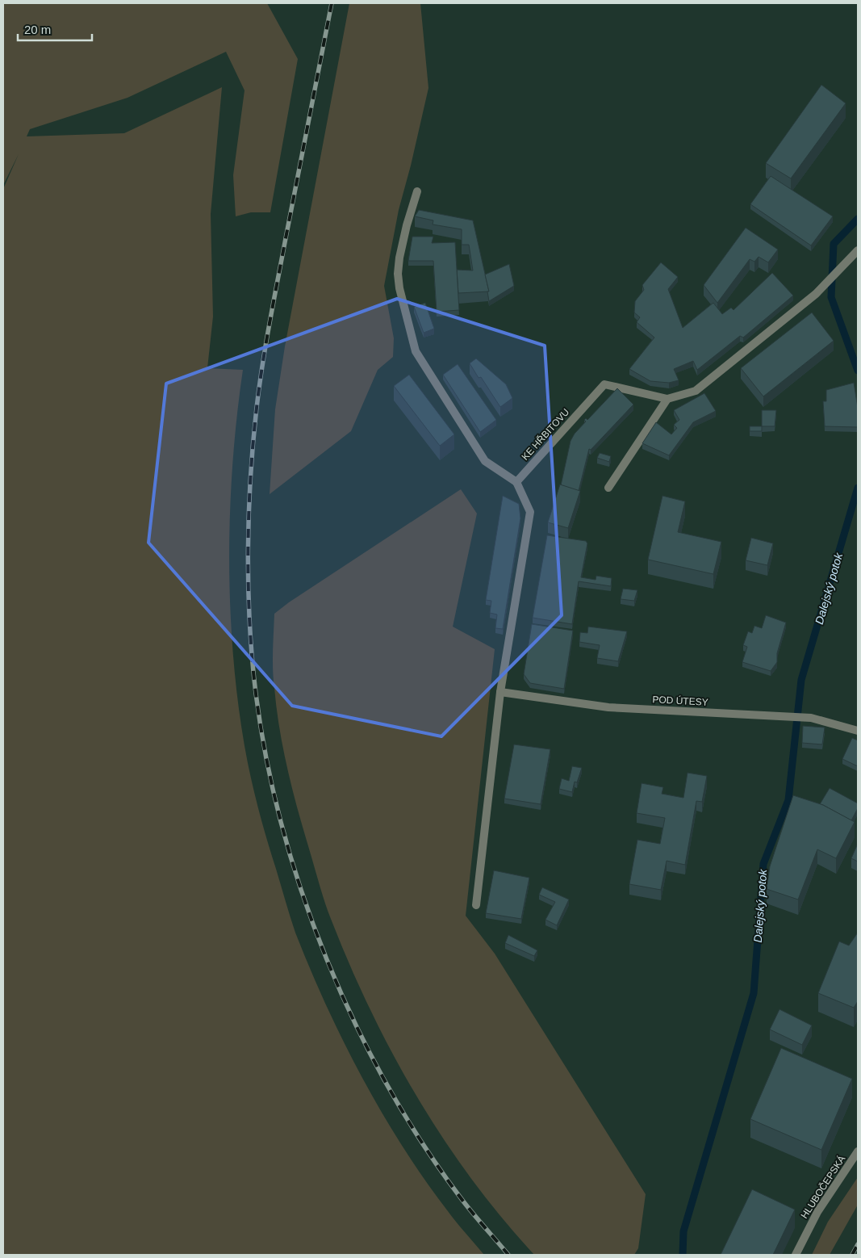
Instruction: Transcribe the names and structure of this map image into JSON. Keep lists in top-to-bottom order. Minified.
{"streets":{"street":["KE HŘBITOVU","POD ÚTESY","HLUBOČEPSKÁ"]},"water":["Dalejský potok"],"scale_bar":"20 m"}
